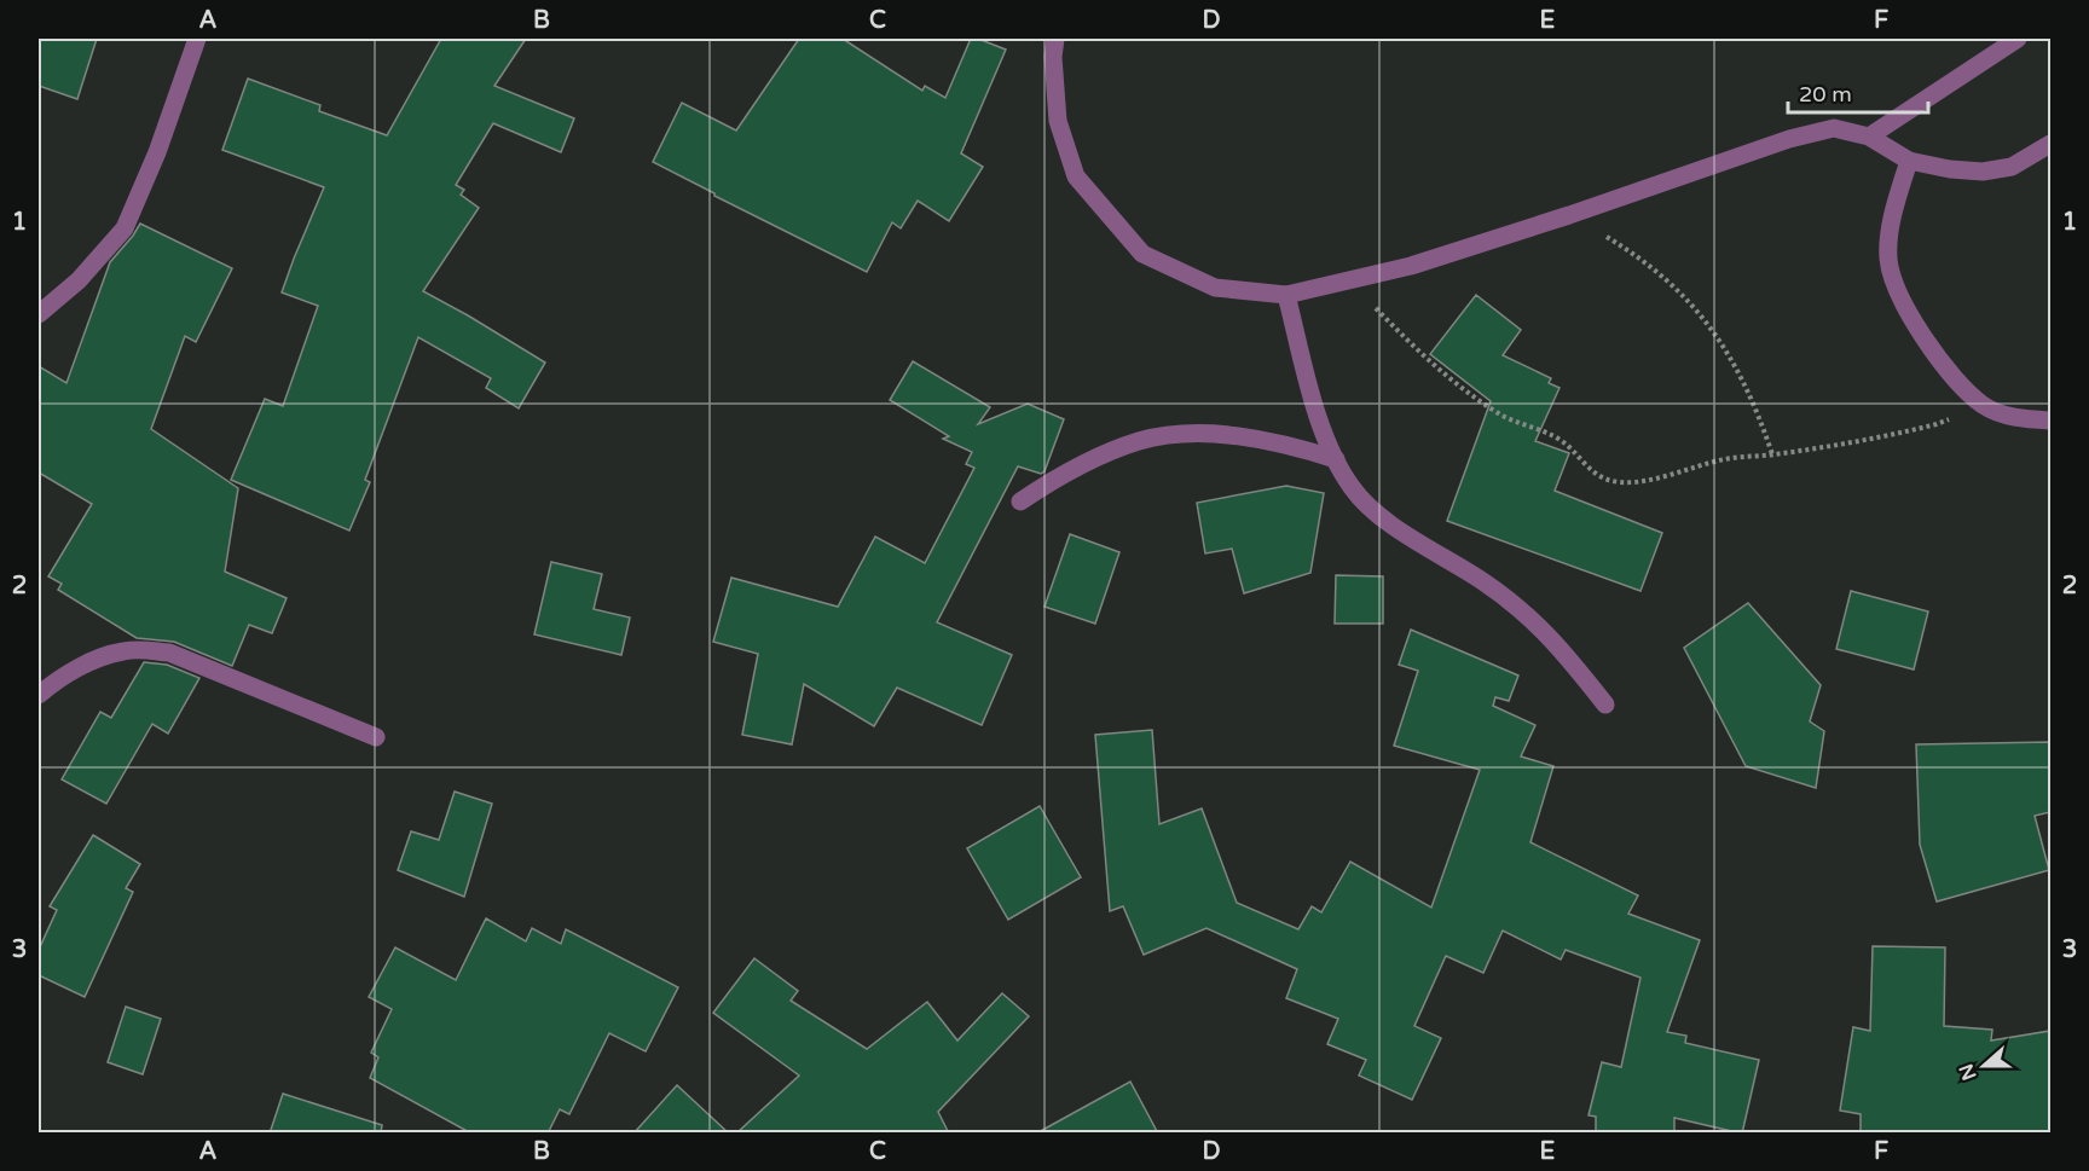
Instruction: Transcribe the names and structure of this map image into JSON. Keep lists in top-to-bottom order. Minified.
{"scale_bar":"20 m","north":"left","grid":{"columns":["A","B","C","D","E","F"],"rows":["1","2","3"]}}
